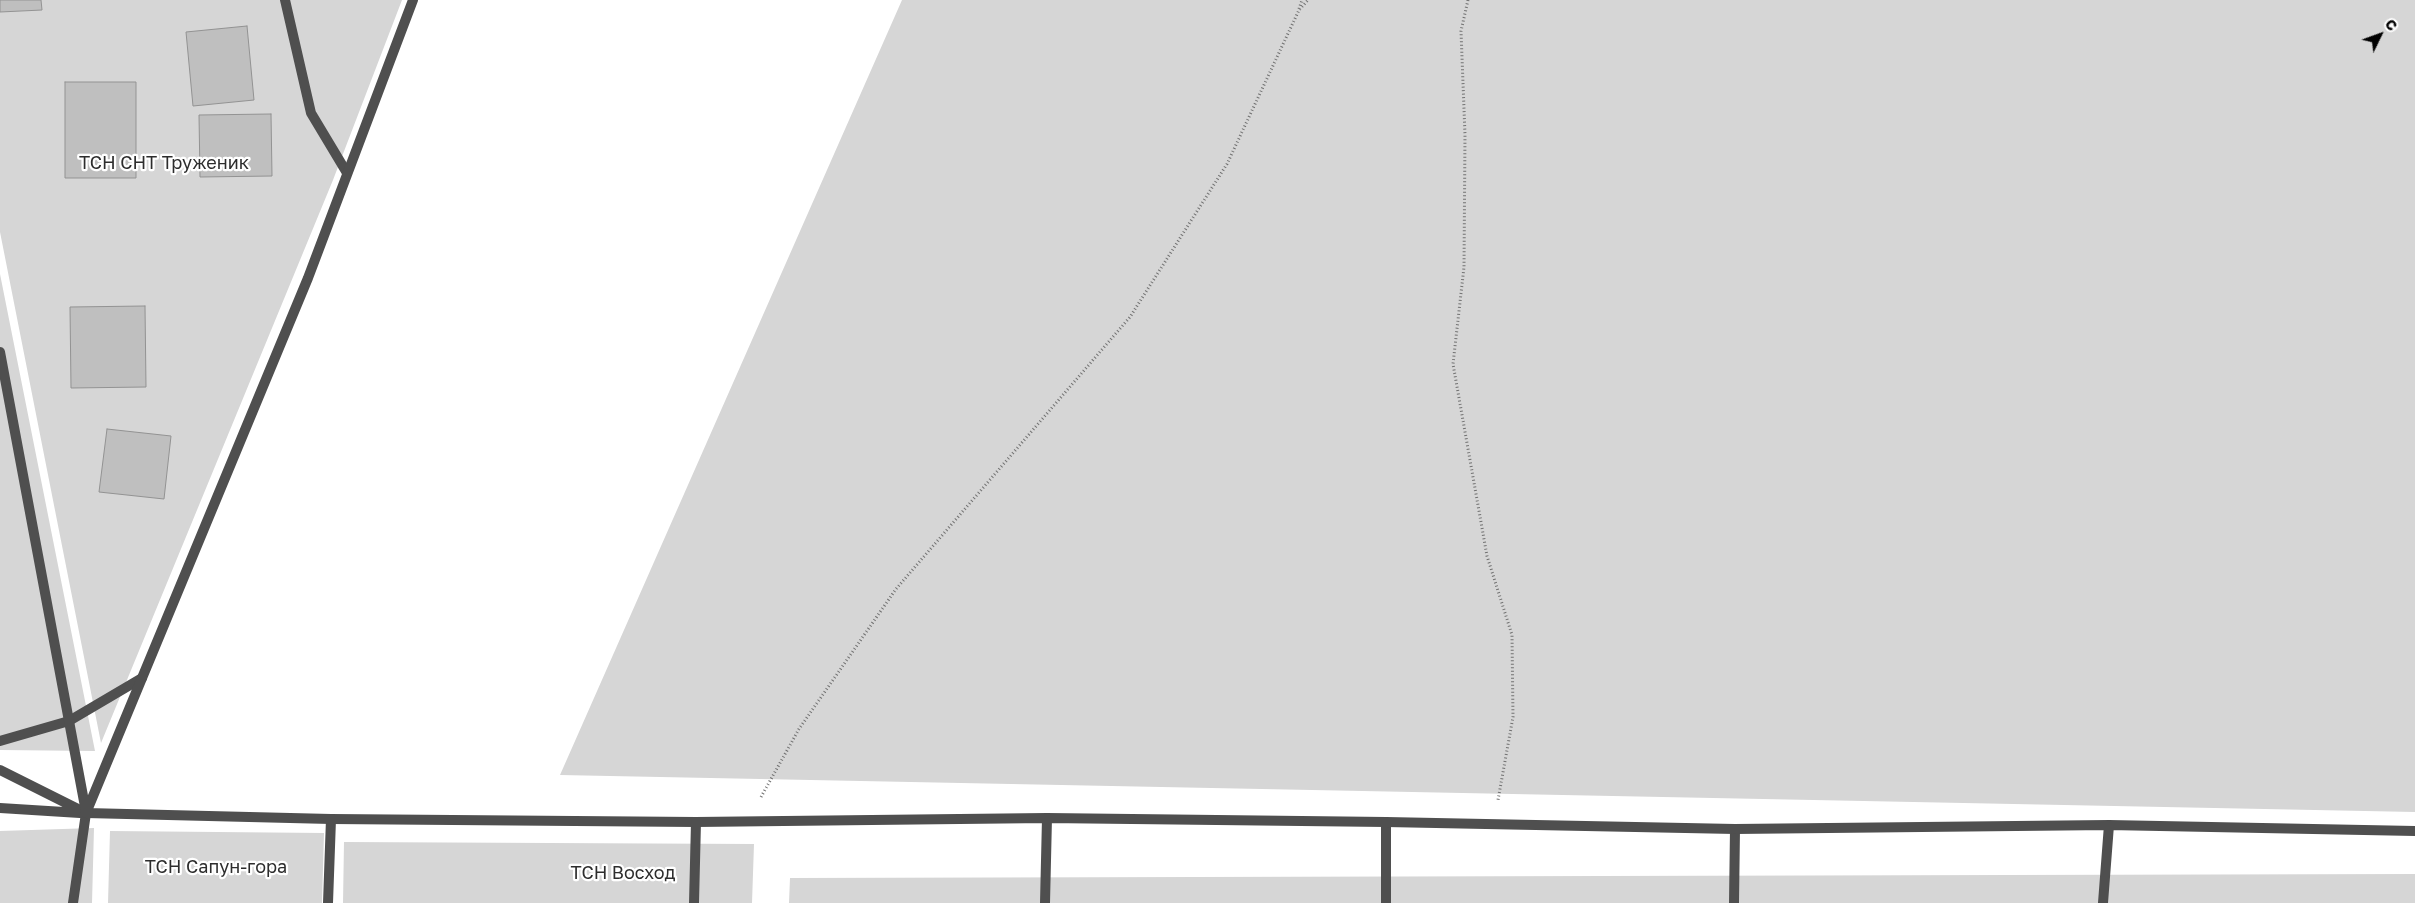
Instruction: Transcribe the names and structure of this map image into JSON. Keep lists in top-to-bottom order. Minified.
{"parks":["ТСН СНТ Труженик","ТСН Сапун-гора","ТСН Восход"],"north":"top right"}
